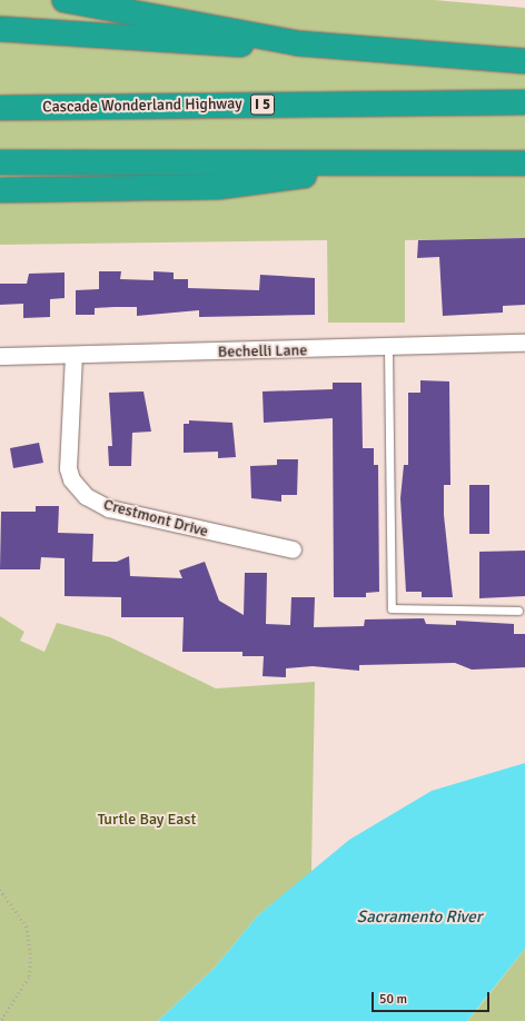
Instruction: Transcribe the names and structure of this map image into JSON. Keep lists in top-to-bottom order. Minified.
{"streets":{"highway":["I 5","Cascade Wonderland Highway"],"street":["Bechelli Lane","Crestmont Drive"]},"crossings":[["Bechelli Lane","Crestmont Drive"]],"water":["Sacramento River"],"parks":["Turtle Bay East"],"scale_bar":"50 m"}
